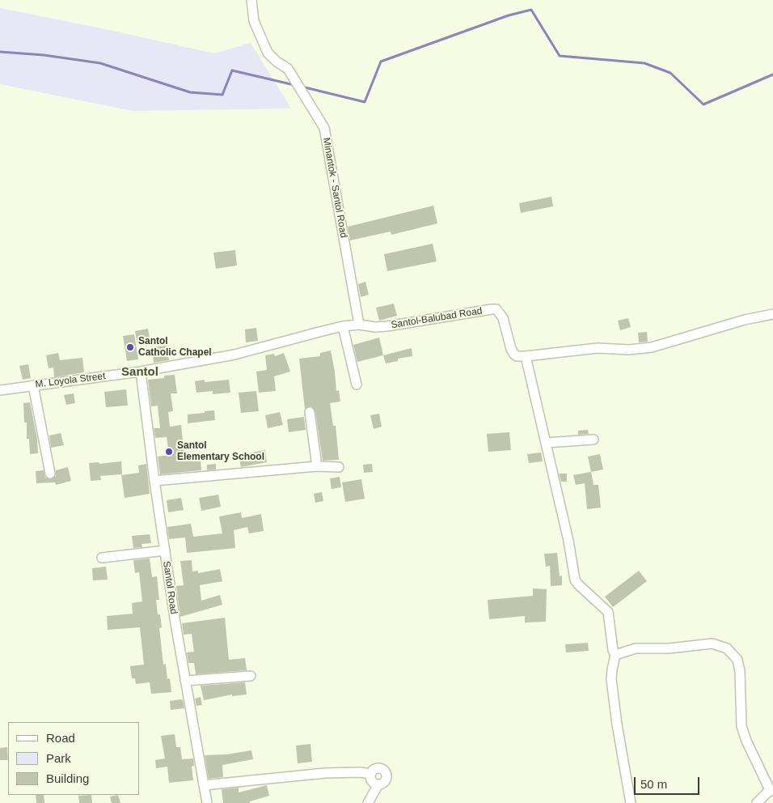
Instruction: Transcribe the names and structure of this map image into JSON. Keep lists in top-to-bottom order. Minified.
{"streets":{"street":["Minantok - Santol Road","Santol-Balubad Road","M. Loyola Street","Santol Road"]},"crossings":[["Minantok - Santol Road","Santol-Balubad Road"],["Santol-Balubad Road","M. Loyola Street"],["Santol-Balubad Road","Santol Road"],["M. Loyola Street","Santol Road"]],"districts":["Santol"],"places":["Santol Catholic Chapel","Santol Elementary School"],"legend":["Road","Park","Building"],"scale_bar":"50 m"}
